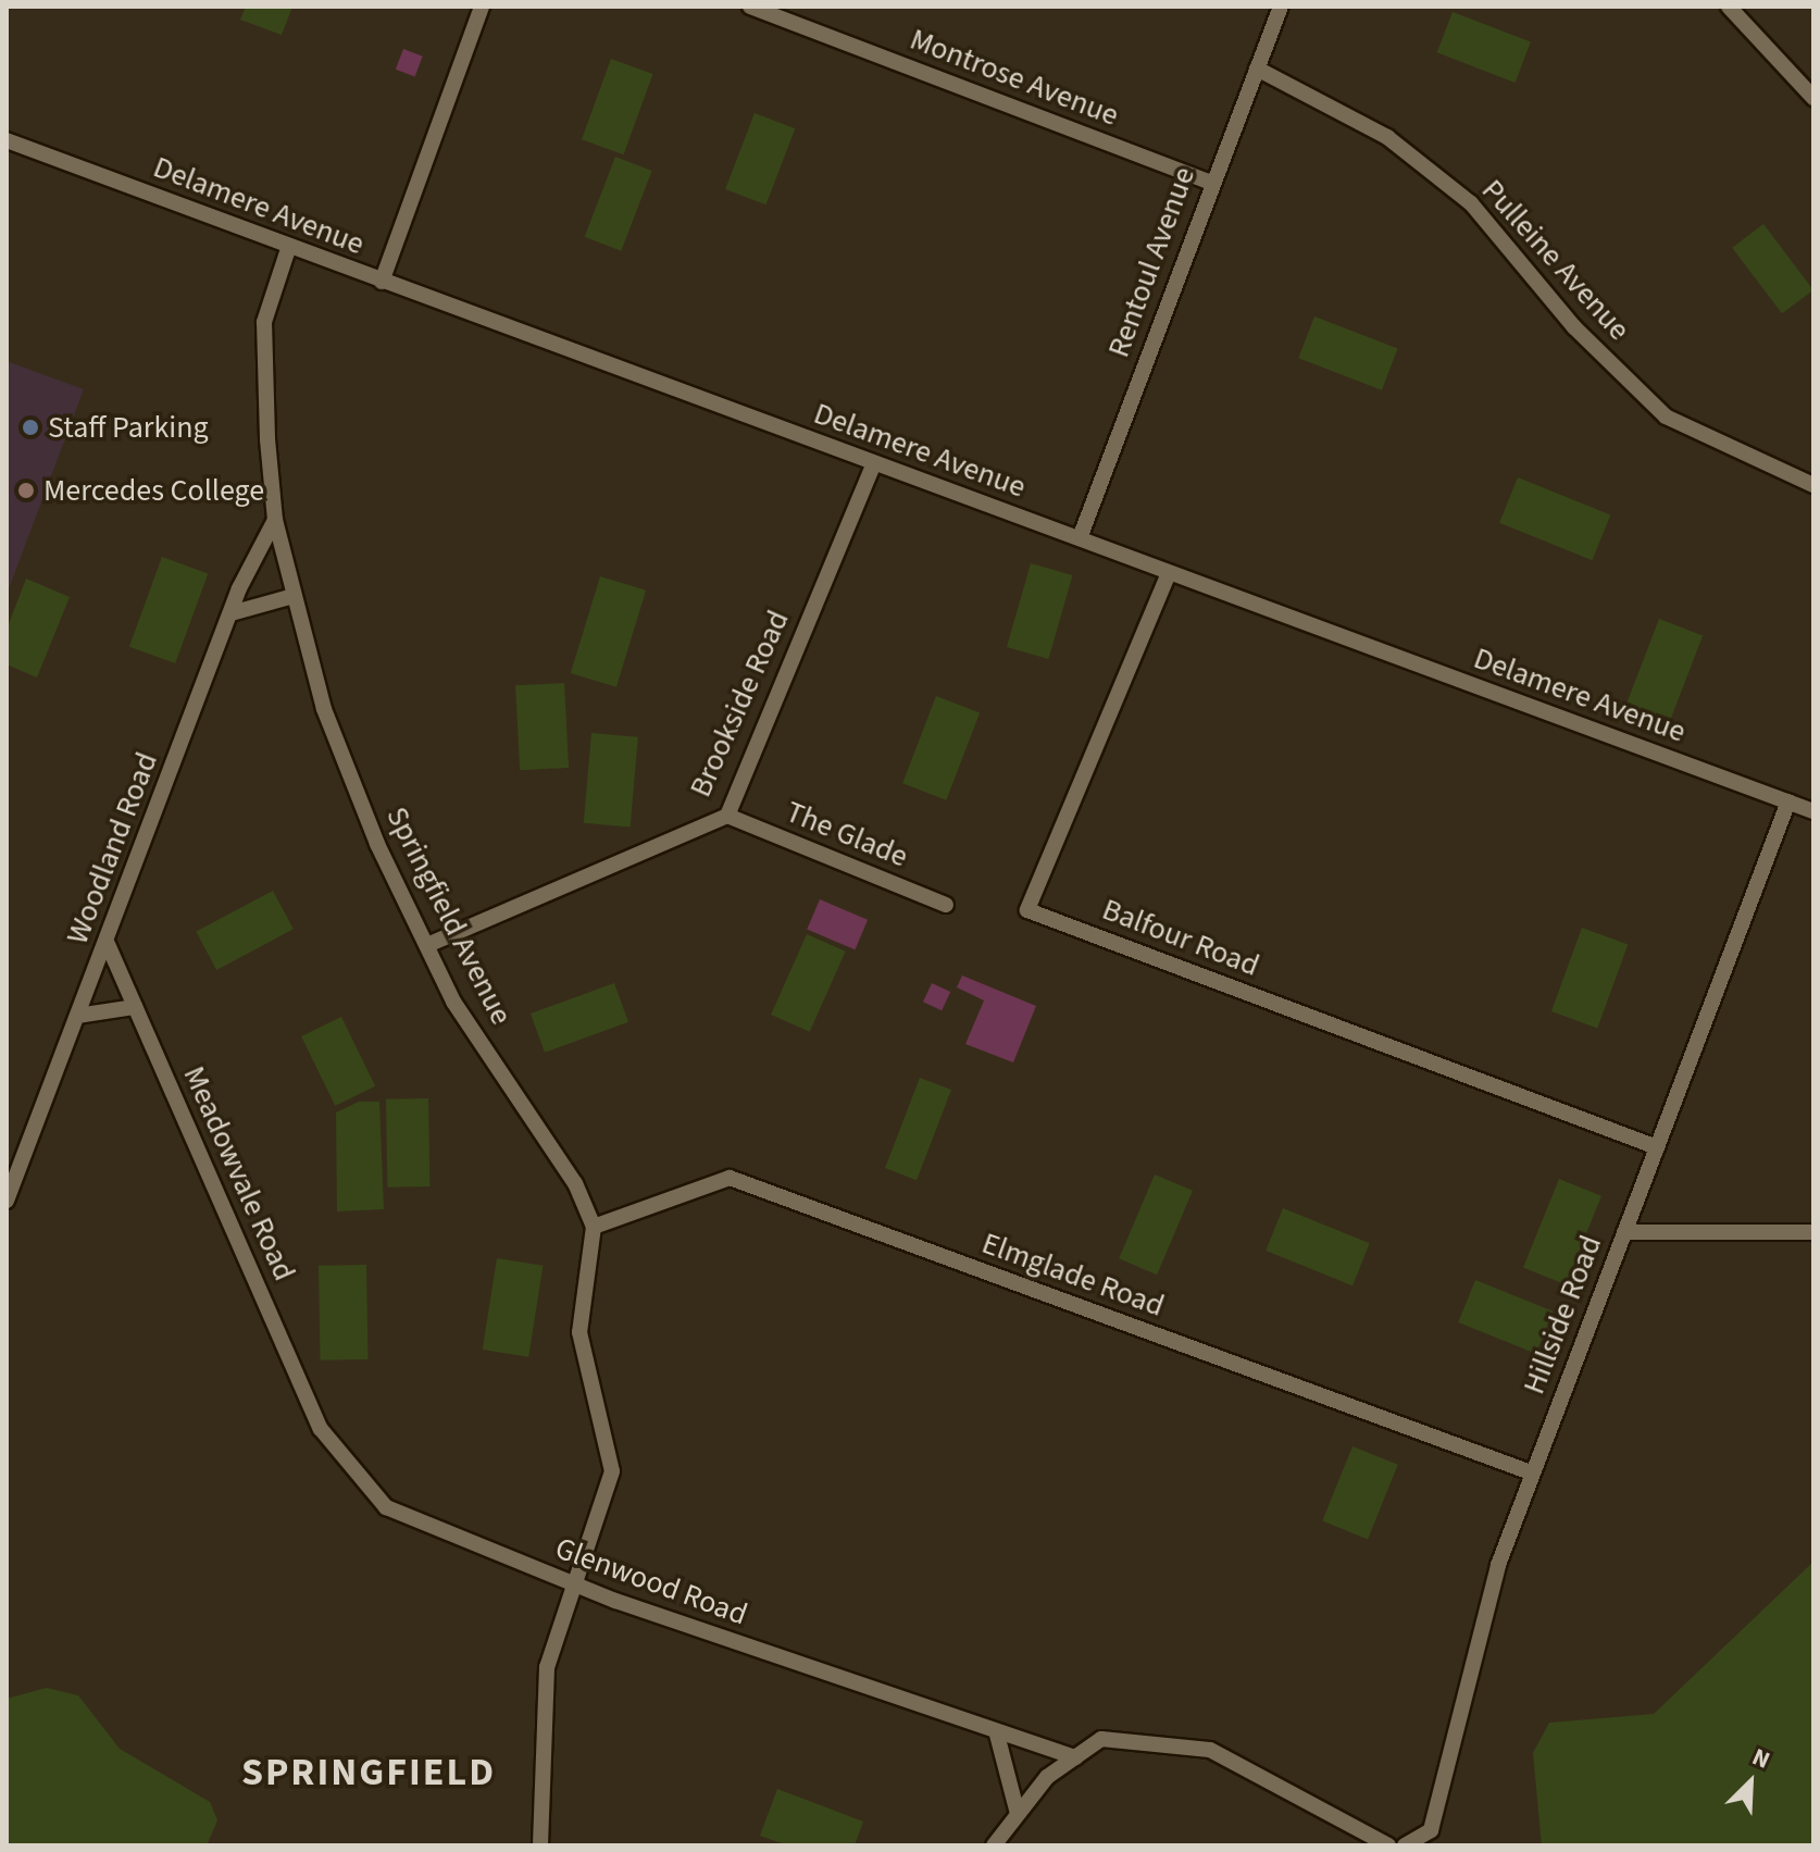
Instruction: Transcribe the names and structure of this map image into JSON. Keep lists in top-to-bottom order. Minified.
{"streets":{"street":["Montrose Avenue","Delamere Avenue","Pulleine Avenue","Rentoul Avenue","Brookside Road","The Glade","Woodland Road","Springfield Avenue","Balfour Road","Meadowvale Road","Elmglade Road","Hillside Road","Glenwood Road"]},"crossings":[["Montrose Avenue","Rentoul Avenue"],["Delamere Avenue","Rentoul Avenue"],["Delamere Avenue","Brookside Road"],["Delamere Avenue","Springfield Avenue"],["Delamere Avenue","Balfour Road"],["Delamere Avenue","Hillside Road"],["Pulleine Avenue","Rentoul Avenue"],["Brookside Road","The Glade"],["Brookside Road","Springfield Avenue"],["Woodland Road","Springfield Avenue"],["Woodland Road","Meadowvale Road"],["Springfield Avenue","Elmglade Road"],["Balfour Road","Hillside Road"],["Meadowvale Road","Glenwood Road"],["Elmglade Road","Hillside Road"]],"districts":["SPRINGFIELD"],"places":["Staff Parking","Mercedes College"],"north":"top right"}
